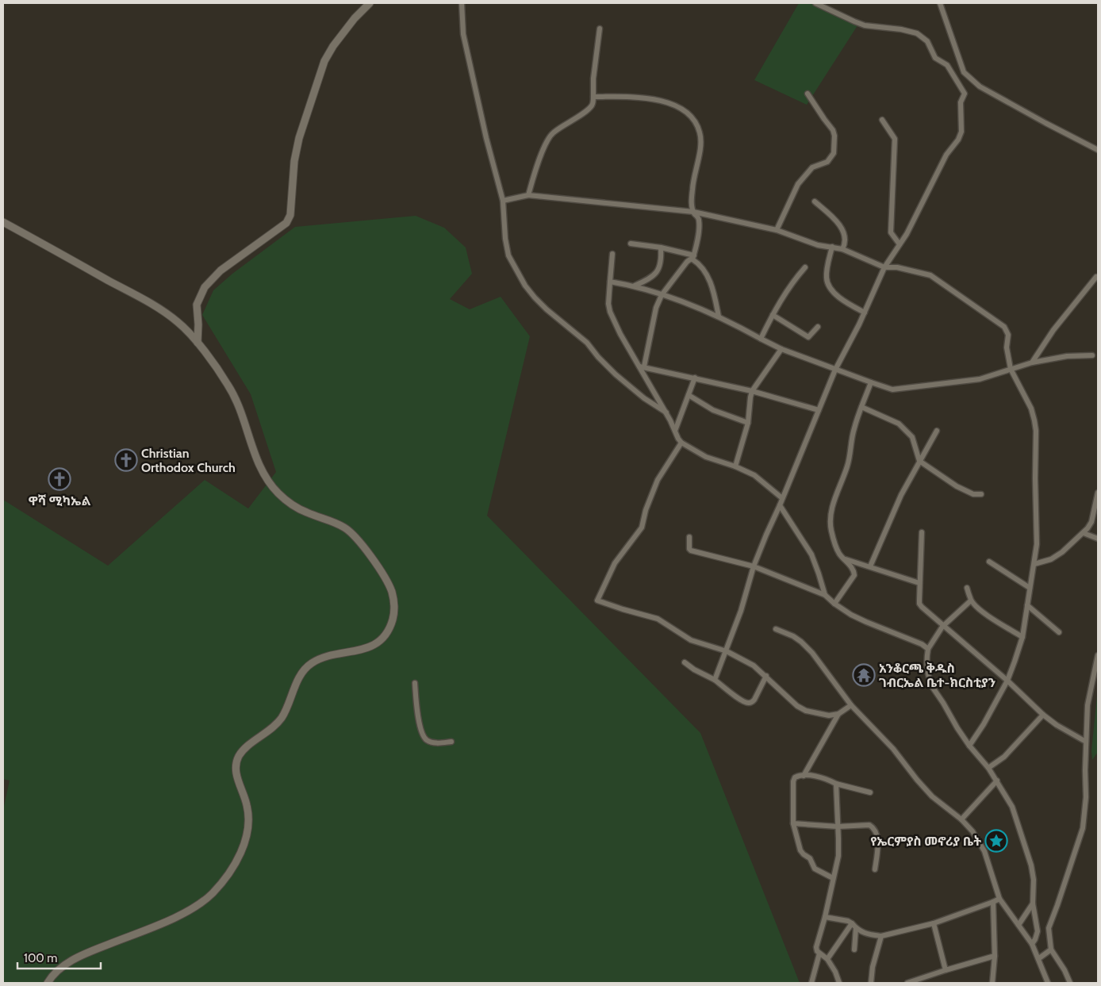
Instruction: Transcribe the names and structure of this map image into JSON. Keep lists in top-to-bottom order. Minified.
{"places":{"church":["Christian Orthodox Church","ዋሻ ሚካኤል"],"temple":["አንቆርጫ ቅዱስ ገብርኤል ቤተ-ክርስቲያን"],"place":["የኤርምያስ መኖሪያ ቤት"]},"scale_bar":"100 m"}
